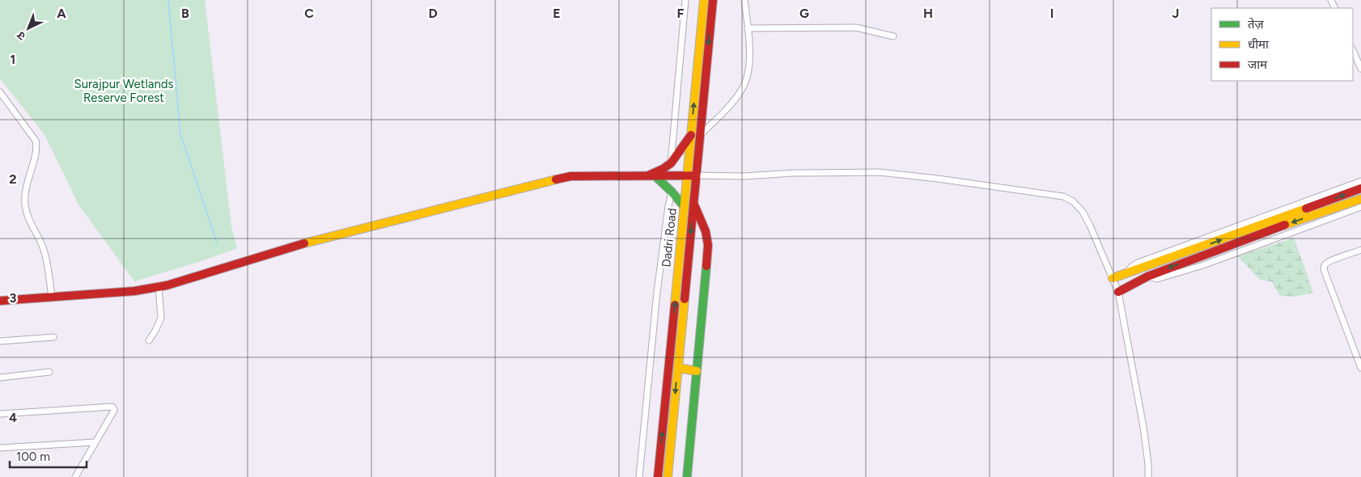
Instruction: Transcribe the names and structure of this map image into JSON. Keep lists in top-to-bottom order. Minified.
{"streets":{"main road":["Dadri Road"]},"parks":["Surajpur Wetlands Reserve Forest"],"legend":["तेज़","धीमा","जाम"],"scale_bar":"100 m","north":"bottom left","grid":{"columns":["A","B","C","D","E","F","G","H","I","J"],"rows":["1","2","3","4"]}}
